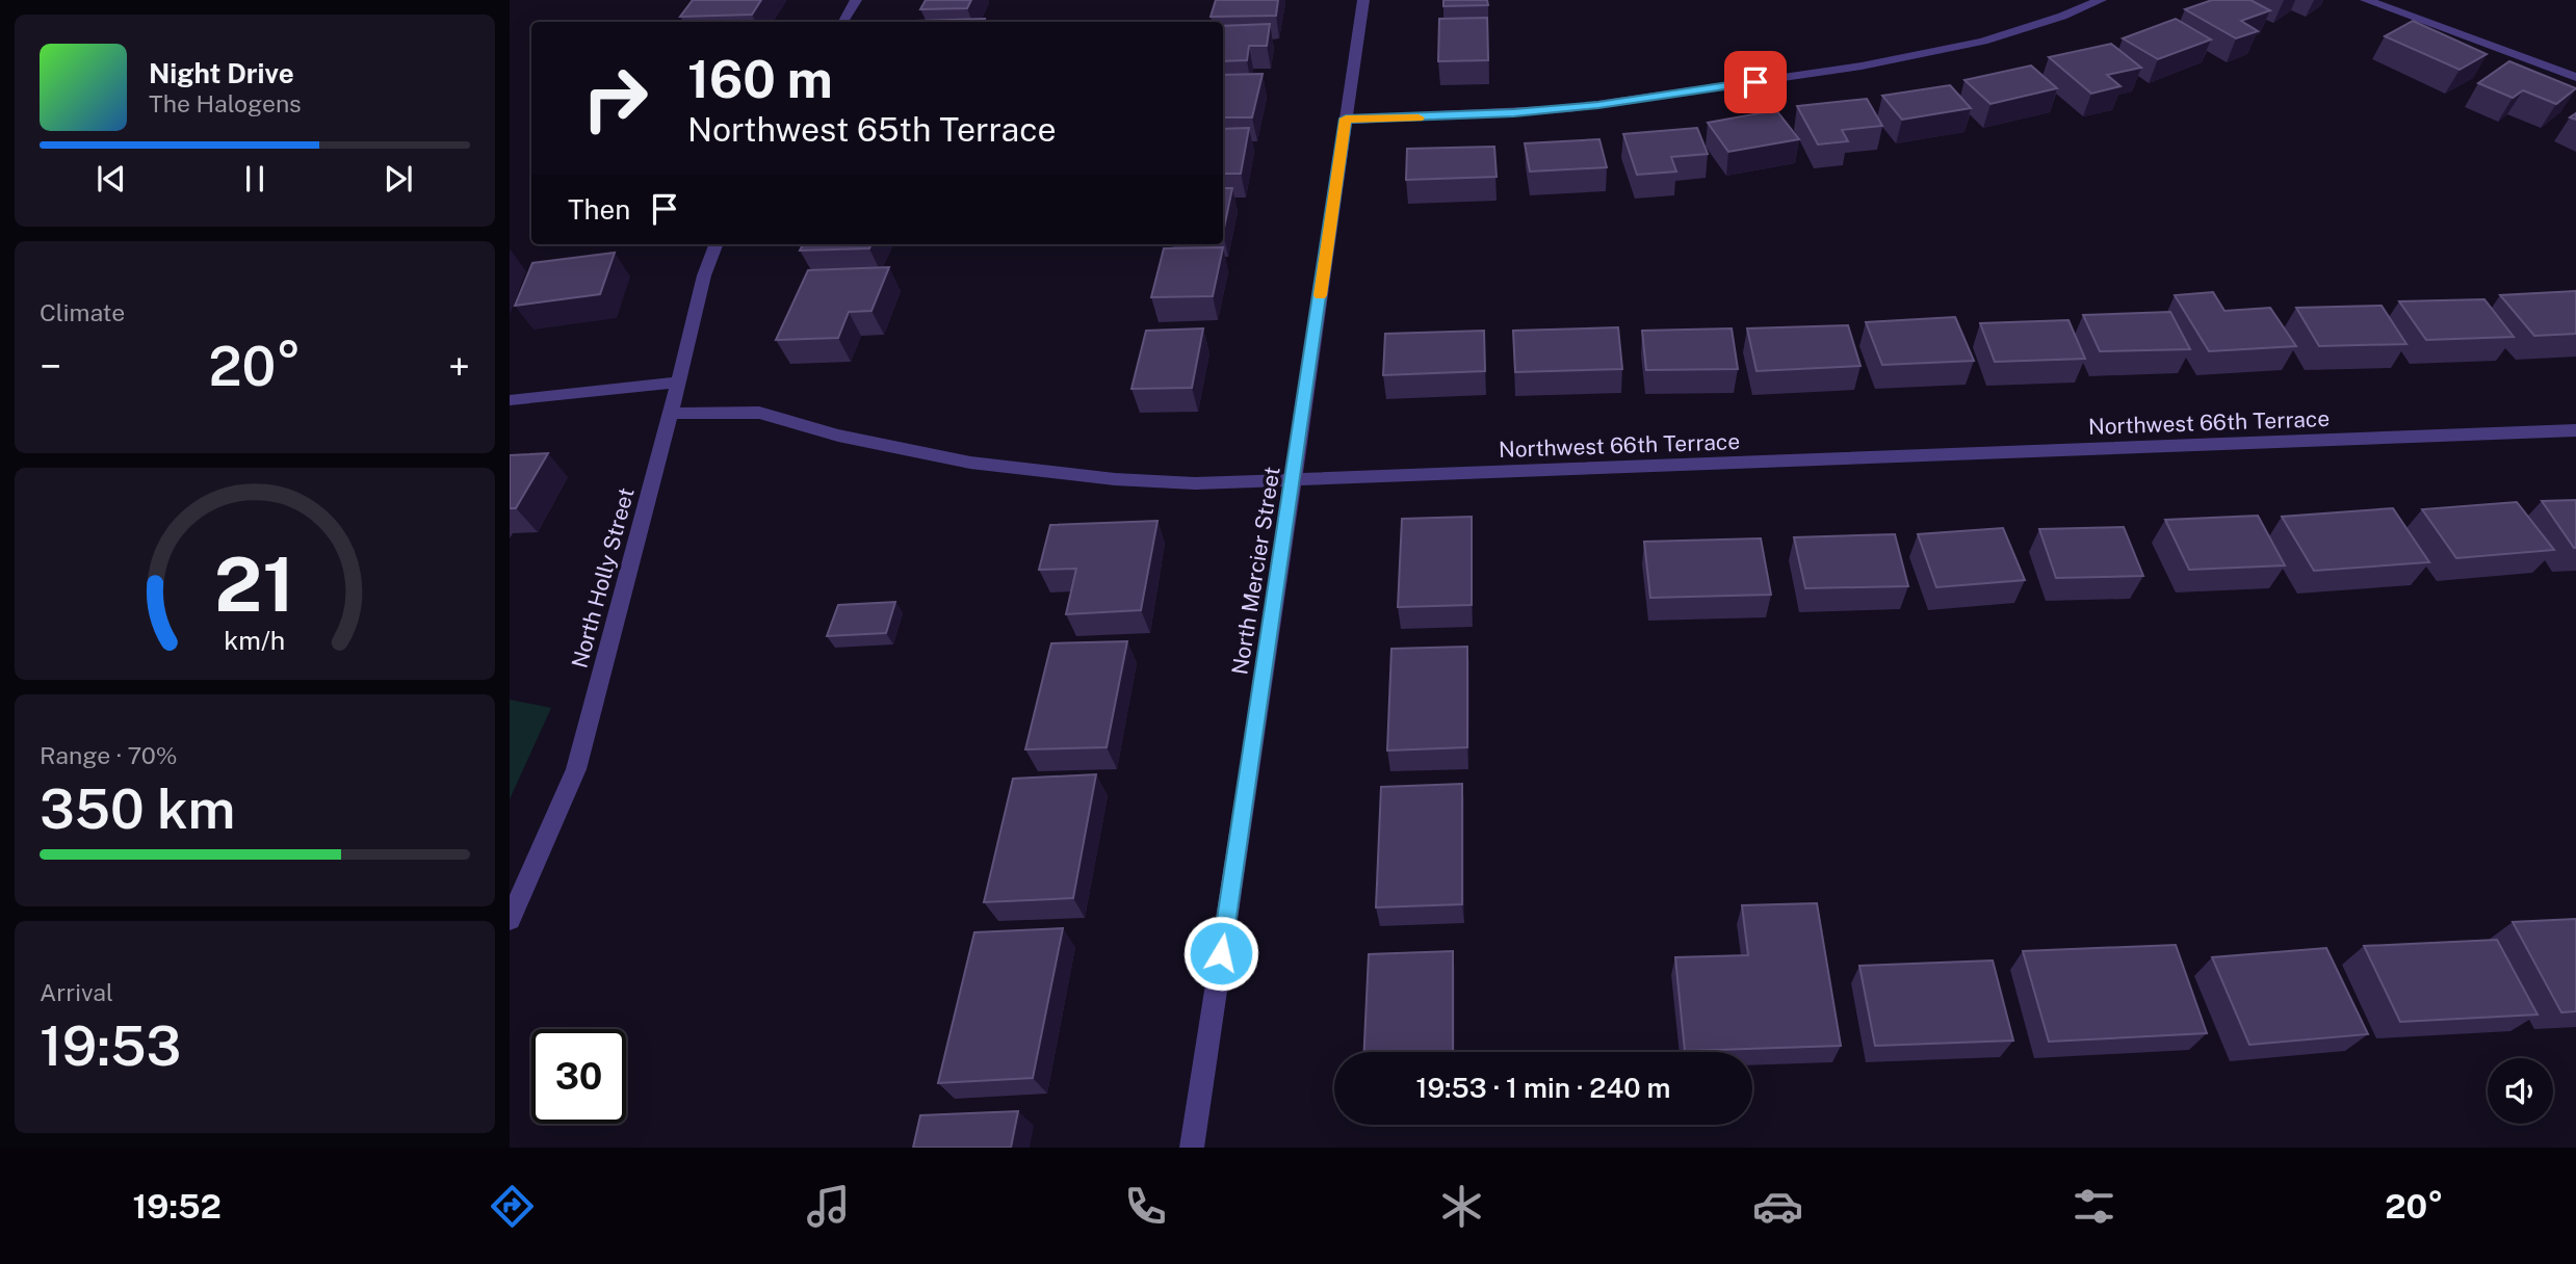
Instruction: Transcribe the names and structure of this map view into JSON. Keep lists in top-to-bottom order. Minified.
{"streets":{"street":["Northwest 66th Terrace","North Mercier Street","North Holly Street"]},"crossings":[["Northwest 66th Terrace","North Mercier Street"],["Northwest 66th Terrace","North Holly Street"]],"page":{"turn":["160 m","Northwest 65th Terrace"],"song":["Night Drive","The Halogens"],"then":"Then","tile":["Climate",["Range · 70%","350 km"],["Arrival","19:53"]],"heat":["−","20°","+"],"limit":"30","trip":"19:53 · 1 min · 240 m","tabs":["19:52","20°"],"gauge":["21","km/h"]}}
